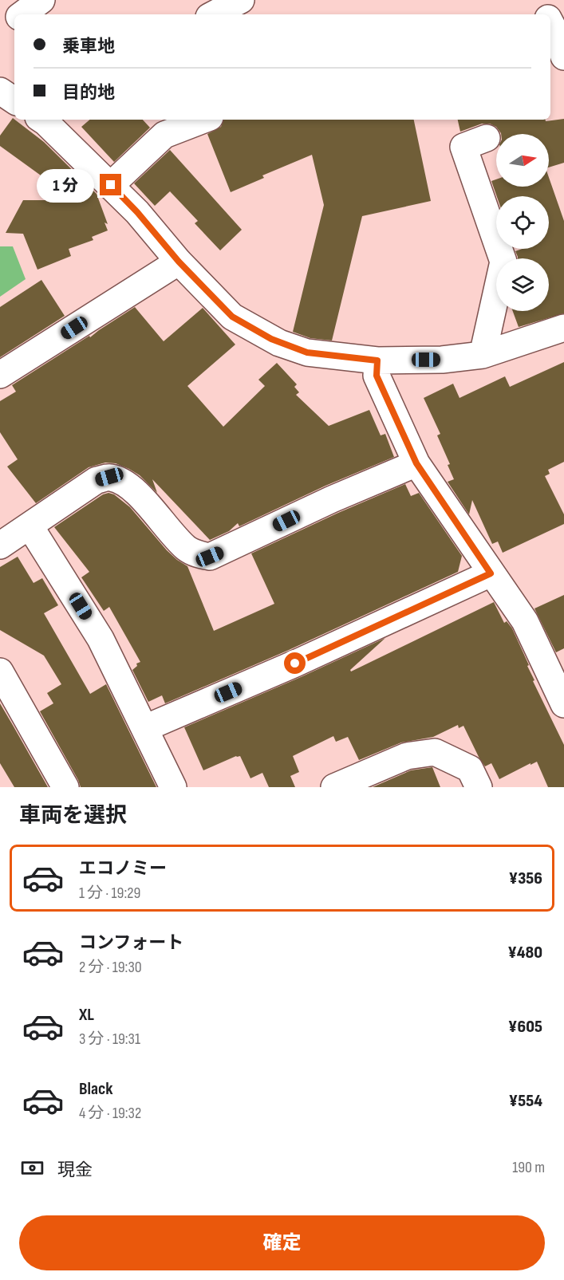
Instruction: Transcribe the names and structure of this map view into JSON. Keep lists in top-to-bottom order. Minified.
{"north":"right","page":{"banner":["乗車地","目的地"],"bubble":"1 分","heading":"車両を選択","list":[{"name":"エコノミー","note":"1 分 · 19:29","value":"¥356"},{"name":"コンフォート","note":"2 分 · 19:30","value":"¥480"},{"name":"XL","note":"3 分 · 19:31","value":"¥605"},{"name":"Black","note":"4 分 · 19:32","value":"¥554"}],"pay":["現金","190 m"],"buttons":"確定"}}
